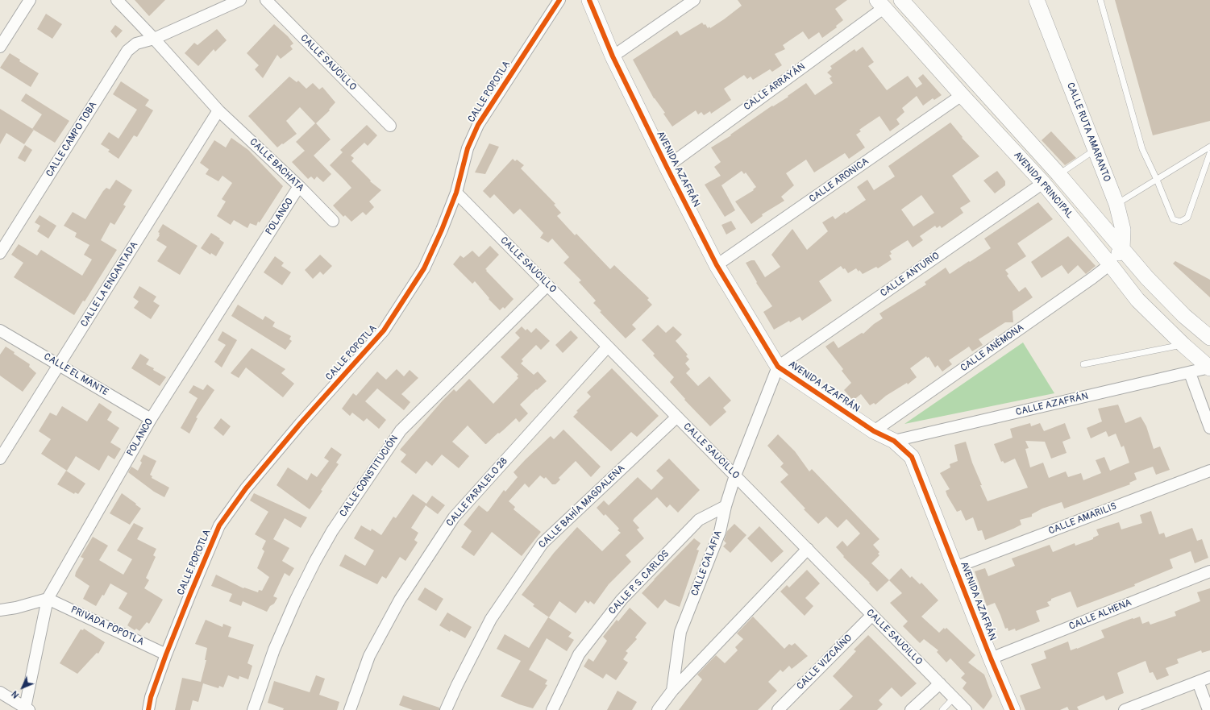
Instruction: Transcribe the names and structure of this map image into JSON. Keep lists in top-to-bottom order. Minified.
{"streets":{"street":["CALLE SAUCILLO","CALLE ARRAYÁN","CALLE POPOTLA","CALLE RUTA AMARANTO","CALLE CAMPO TOBA","CALLE BACHATA","AVENIDA AZAFRÁN","CALLE ARONICA","AVENIDA PRINCIPAL","POLANCO","CALLE ANTURIO","CALLE LA ENCANTADA","CALLE ANÉMONA","CALLE EL MANTE","CALLE AZAFRÁN","CALLE CONSTITUCIÓN","CALLE PARALELO 28","CALLE BAHÍA MAGDALENA","CALLE AMARILIS","CALLE CALAFIA","CALLE P. S. CARLOS","CALLE ALHENA","PRIVADA POPOTLA","CALLE VIZCAÍNO"]},"crossings":[["CALLE SAUCILLO","CALLE POPOTLA"],["CALLE SAUCILLO","CALLE CONSTITUCIÓN"],["CALLE SAUCILLO","CALLE PARALELO 28"],["CALLE SAUCILLO","CALLE BAHÍA MAGDALENA"],["CALLE SAUCILLO","CALLE CALAFIA"],["CALLE SAUCILLO","CALLE VIZCAÍNO"],["CALLE ARRAYÁN","AVENIDA AZAFRÁN"],["CALLE ARRAYÁN","AVENIDA PRINCIPAL"],["CALLE POPOTLA","PRIVADA POPOTLA"],["CALLE RUTA AMARANTO","AVENIDA PRINCIPAL"],["CALLE BACHATA","POLANCO"],["CALLE BACHATA","CALLE LA ENCANTADA"],["AVENIDA AZAFRÁN","CALLE ARONICA"],["AVENIDA AZAFRÁN","CALLE ANTURIO"],["AVENIDA AZAFRÁN","CALLE ANÉMONA"],["AVENIDA AZAFRÁN","CALLE AZAFRÁN"],["AVENIDA AZAFRÁN","CALLE AMARILIS"],["AVENIDA AZAFRÁN","CALLE CALAFIA"],["AVENIDA AZAFRÁN","CALLE ALHENA"],["CALLE ARONICA","AVENIDA PRINCIPAL"],["AVENIDA PRINCIPAL","CALLE ANTURIO"],["AVENIDA PRINCIPAL","CALLE ANÉMONA"],["AVENIDA PRINCIPAL","CALLE AZAFRÁN"],["POLANCO","CALLE EL MANTE"],["POLANCO","PRIVADA POPOTLA"],["CALLE ANTURIO","CALLE CALAFIA"],["CALLE LA ENCANTADA","CALLE EL MANTE"],["CALLE CALAFIA","CALLE P. S. CARLOS"]],"north":"bottom left"}
